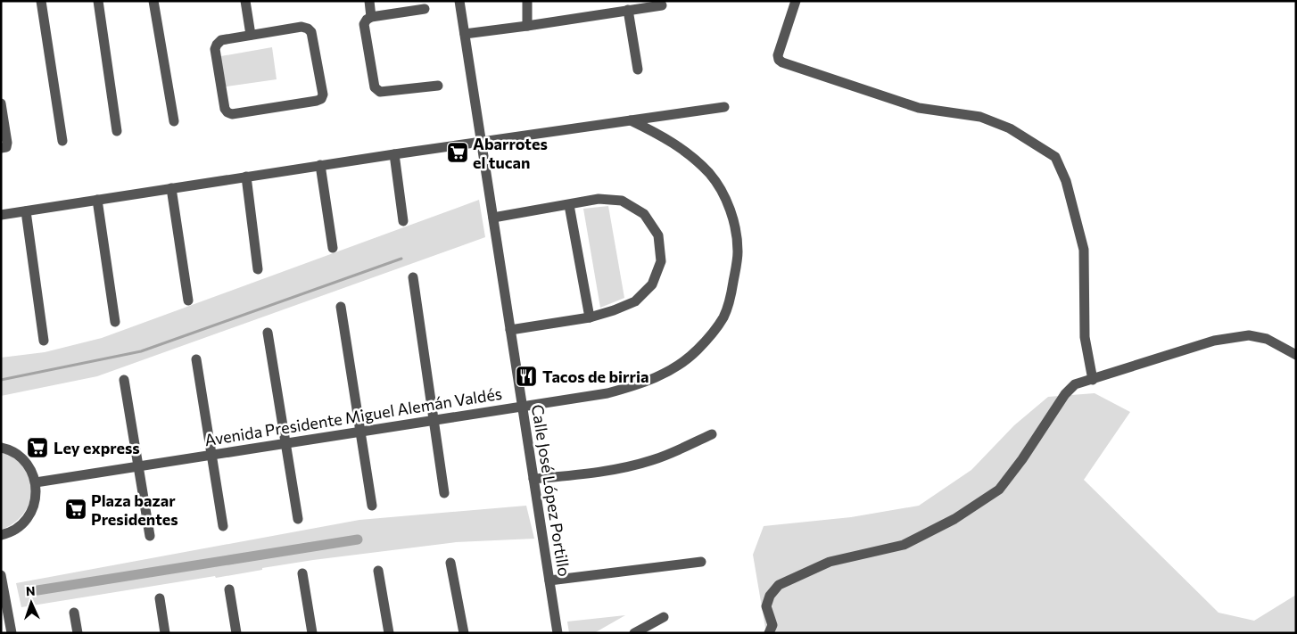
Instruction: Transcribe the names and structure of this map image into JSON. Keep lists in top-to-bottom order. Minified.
{"streets":{"street":["Avenida Presidente Miguel Alemán Valdés","Calle José López Portillo"]},"crossings":[["Avenida Presidente Miguel Alemán Valdés","Calle José López Portillo"]],"places":{"supermarket":["Abarrotes el tucan","Ley express","Plaza bazar Presidentes"],"restaurant":["Tacos de birria"]},"north":"top"}
